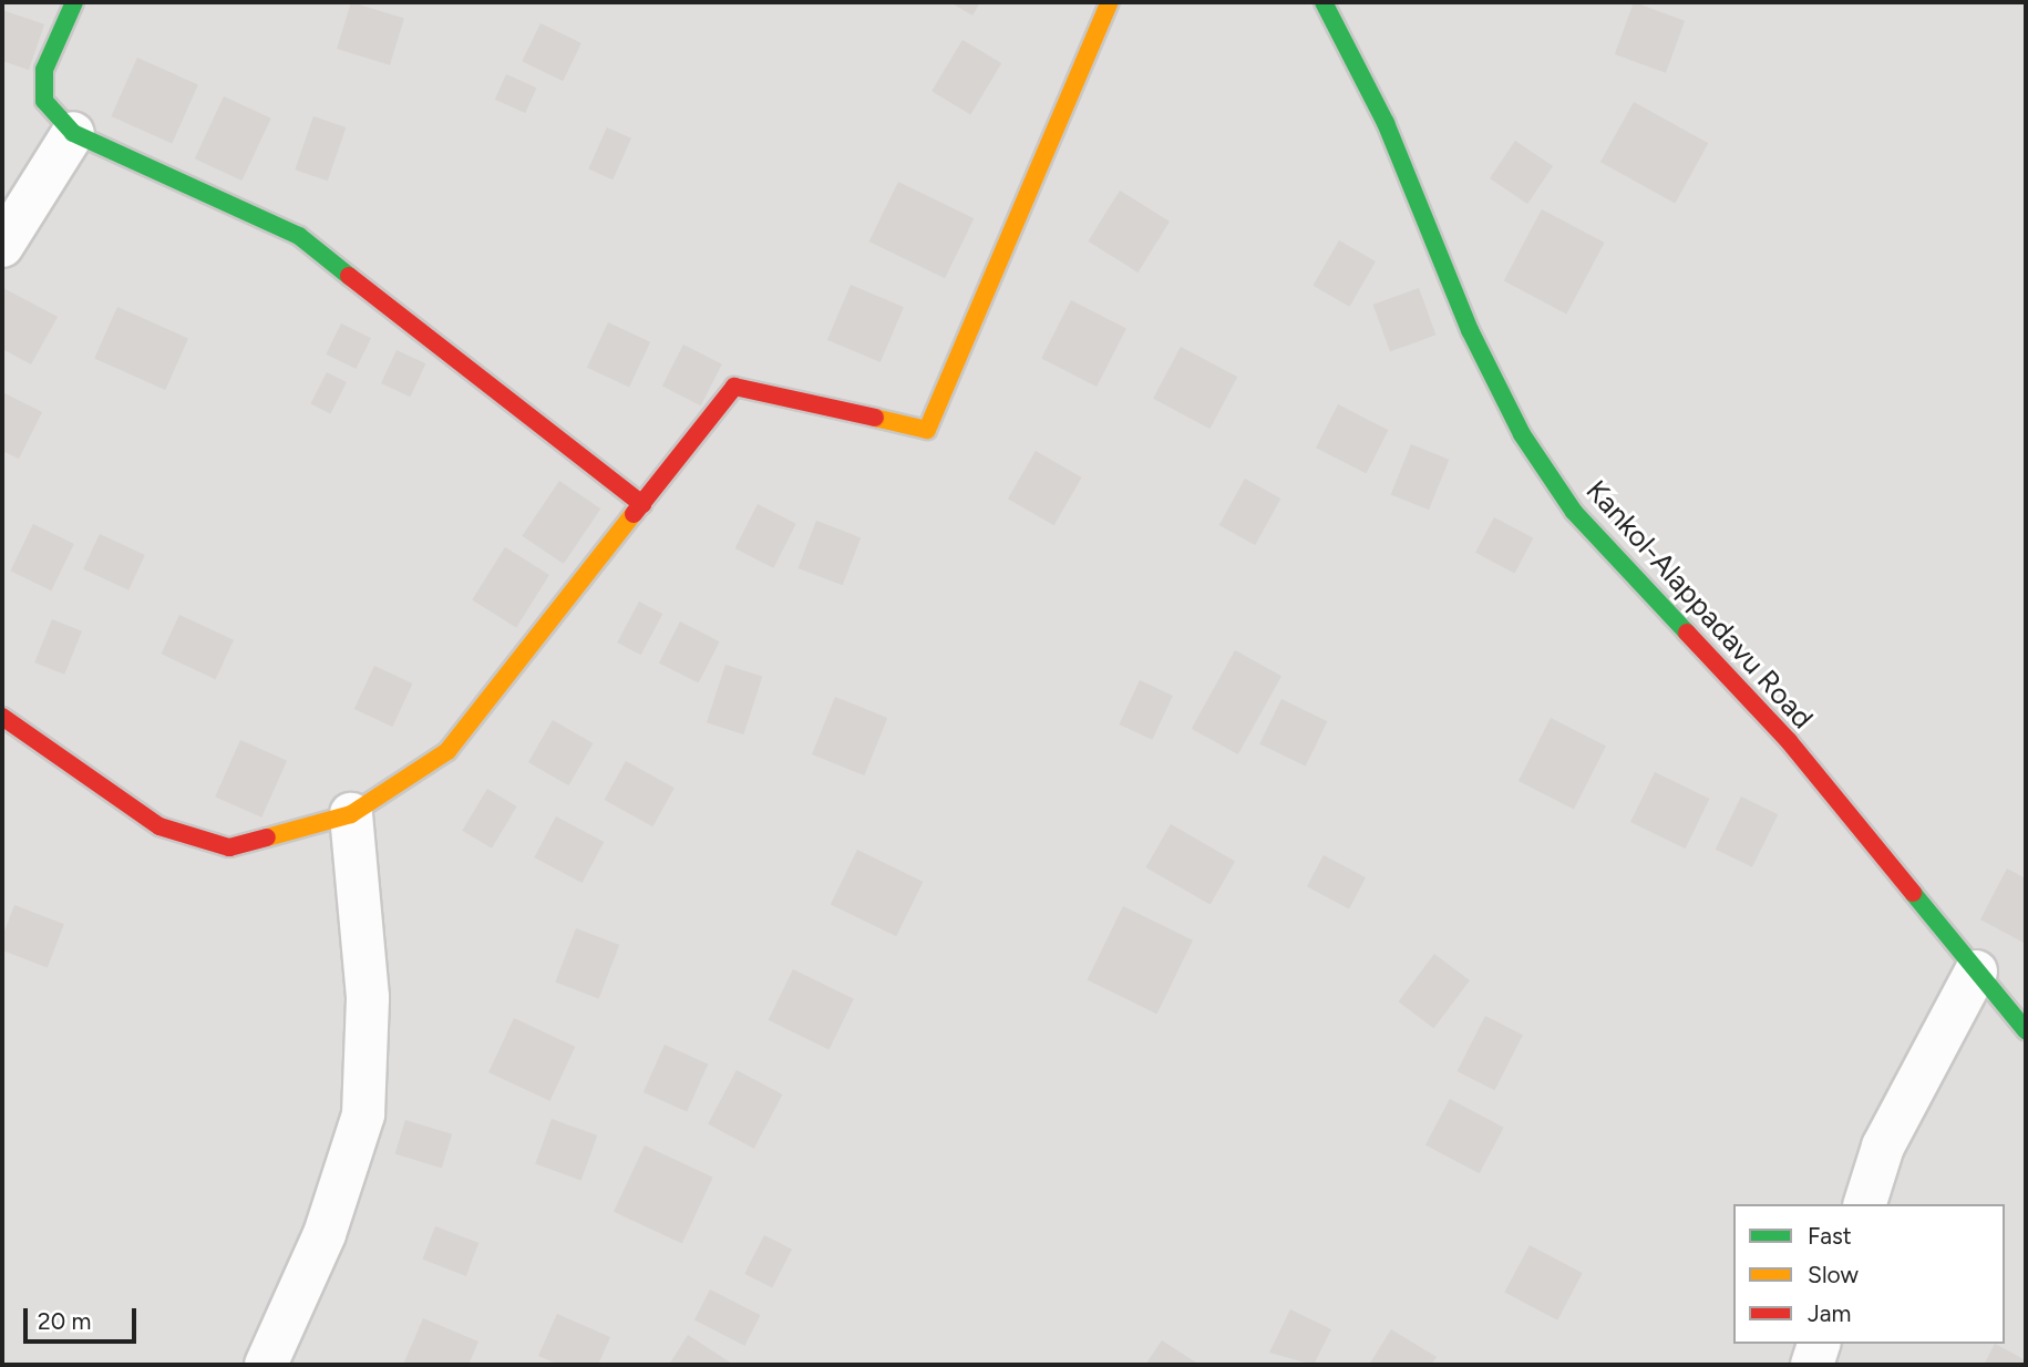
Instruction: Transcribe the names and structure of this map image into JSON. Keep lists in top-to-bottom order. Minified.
{"streets":{"street":["Kankol-Alappadavu Road"]},"legend":["Fast","Slow","Jam"],"scale_bar":"20 m"}
